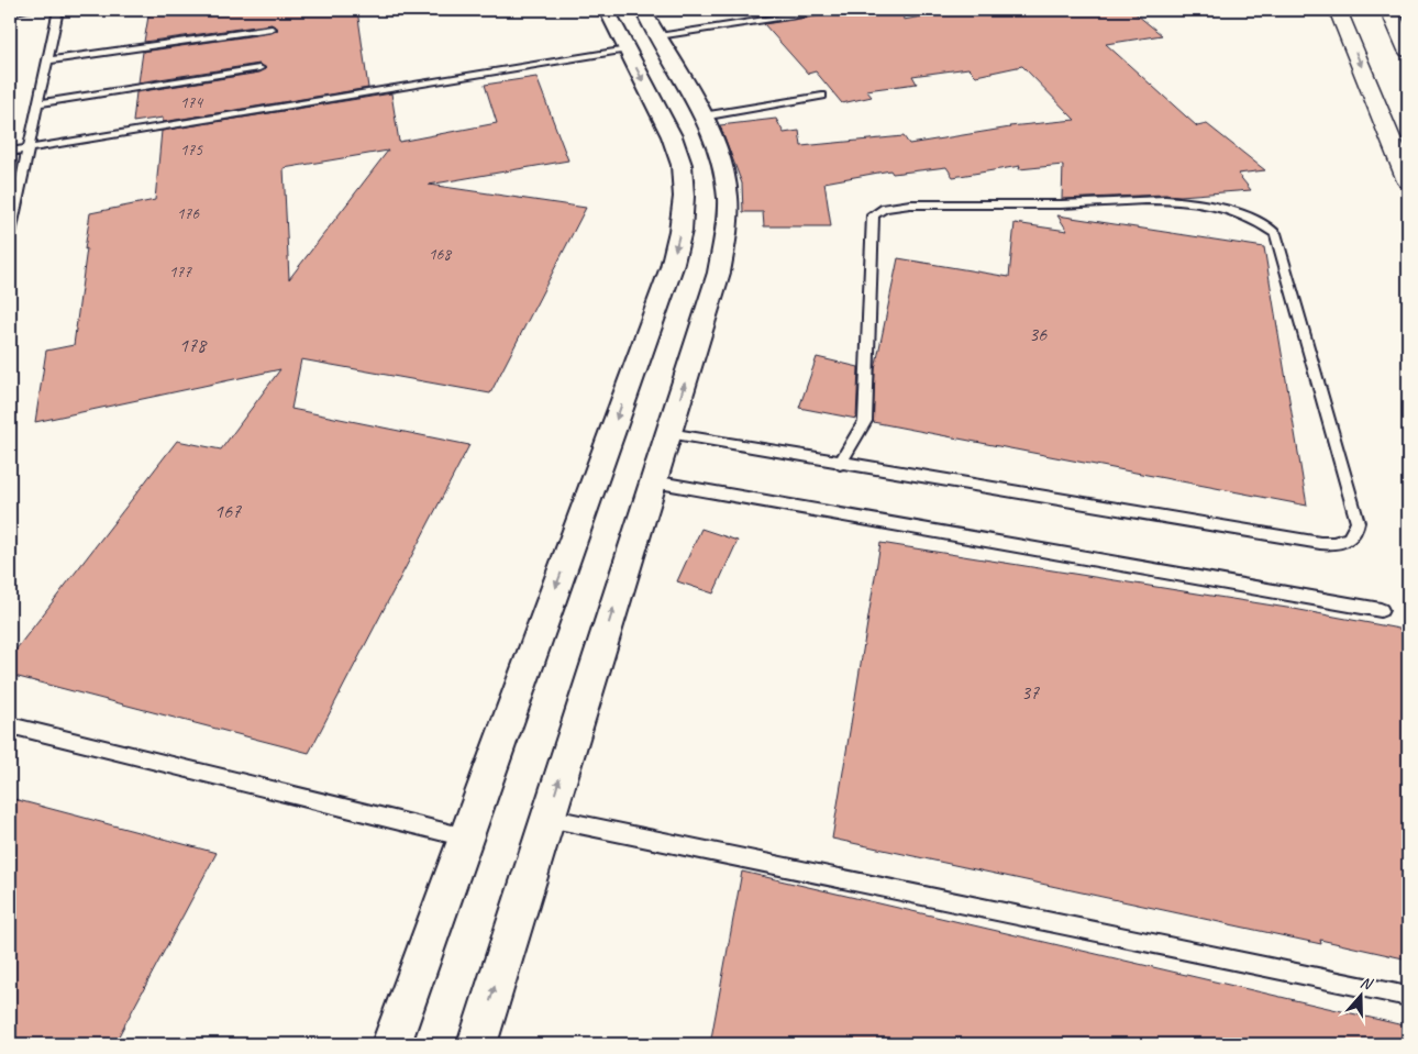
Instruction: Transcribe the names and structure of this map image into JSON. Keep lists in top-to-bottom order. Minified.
{"house_numbers":["174","175","176","168","177","36","178","167","37"],"north":"top"}
